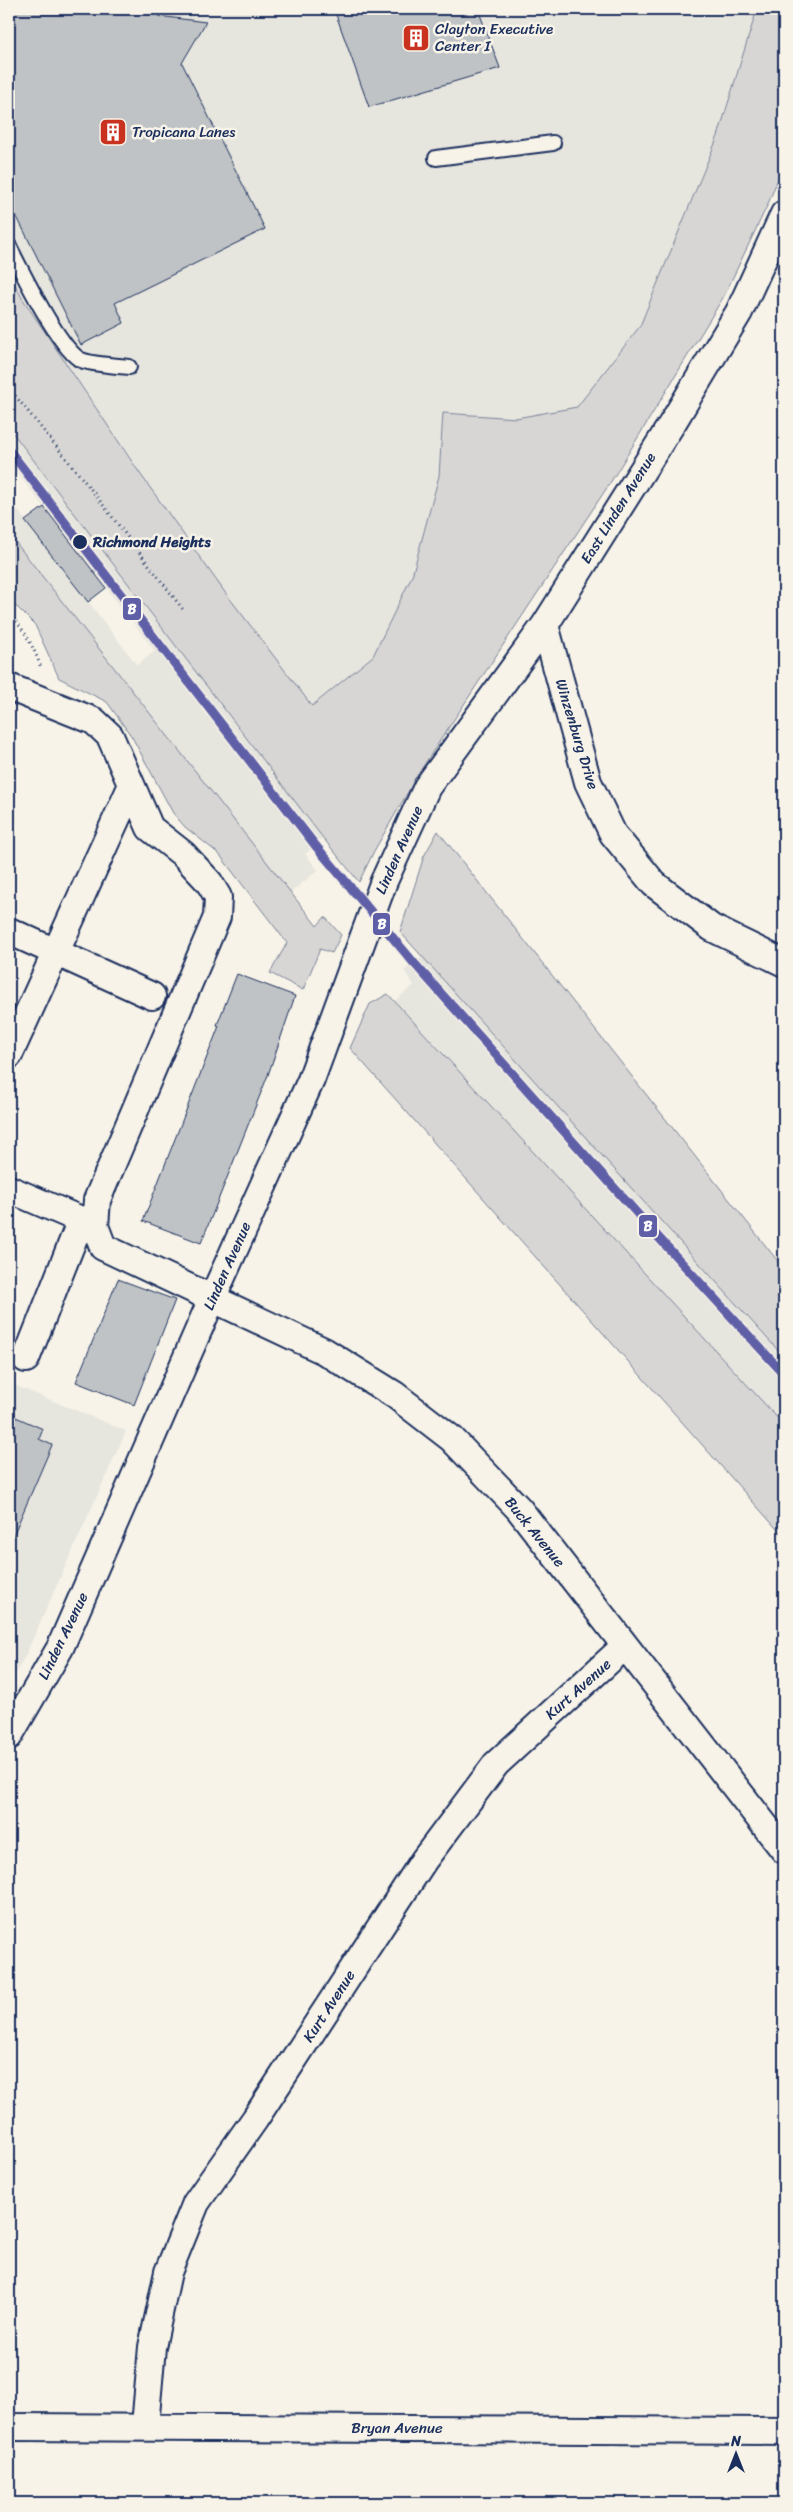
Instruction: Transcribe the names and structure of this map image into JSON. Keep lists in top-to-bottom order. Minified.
{"streets":{"street":["East Linden Avenue","Winzenburg Drive","Linden Avenue","Buck Avenue","Kurt Avenue","Bryan Avenue"]},"crossings":[["East Linden Avenue","Winzenburg Drive"],["East Linden Avenue","Linden Avenue"],["Linden Avenue","Buck Avenue"],["Buck Avenue","Kurt Avenue"],["Kurt Avenue","Bryan Avenue"]],"places":{"building":["Clayton Executive Center I","Tropicana Lanes"],"other":["Richmond Heights"]},"lines":["transit line B"],"north":"top"}
